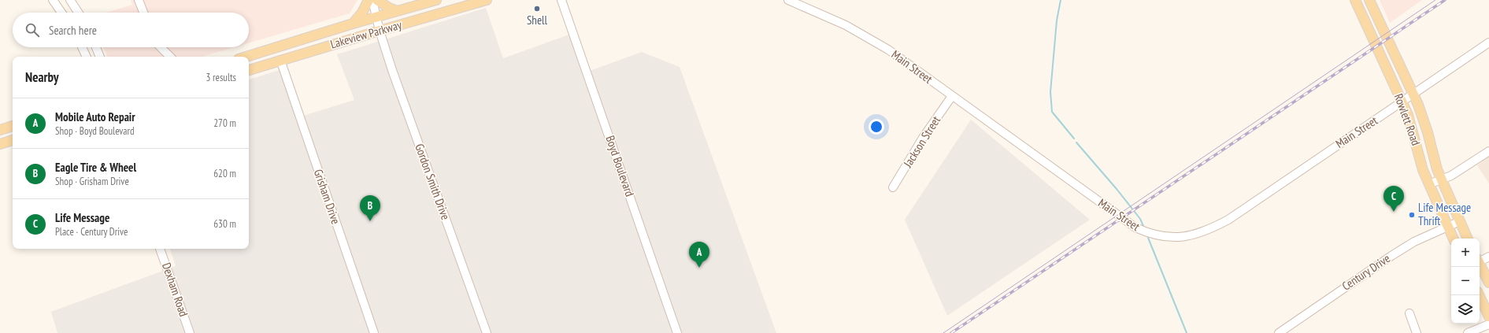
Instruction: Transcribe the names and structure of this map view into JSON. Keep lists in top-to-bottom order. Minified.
{"streets":{"main road":["Lakeview Parkway","Rowlett Road"],"street":["Main Street","Jackson Street","Boyd Boulevard","Gordon Smith Drive","Grisham Drive","Century Drive","Dexham Road"]},"crossings":[["Lakeview Parkway","Gordon Smith Drive"],["Lakeview Parkway","Grisham Drive"],["Main Street","Rowlett Road"],["Main Street","Jackson Street"],["Rowlett Road","Century Drive"]],"places":["Shell","Life Message Thrift"],"page":{"search":"Search here","heading":["Nearby","3 results"],"list":[{"mark":"A","name":"Mobile Auto Repair","note":"Shop · Boyd Boulevard","value":"270 m"},{"mark":"B","name":"Eagle Tire & Wheel","note":"Shop · Grisham Drive","value":"620 m"},{"mark":"C","name":"Life Message","note":"Place · Century Drive","value":"630 m"}],"pins":["C","B","A"],"map_buttons":["+","−"]}}
